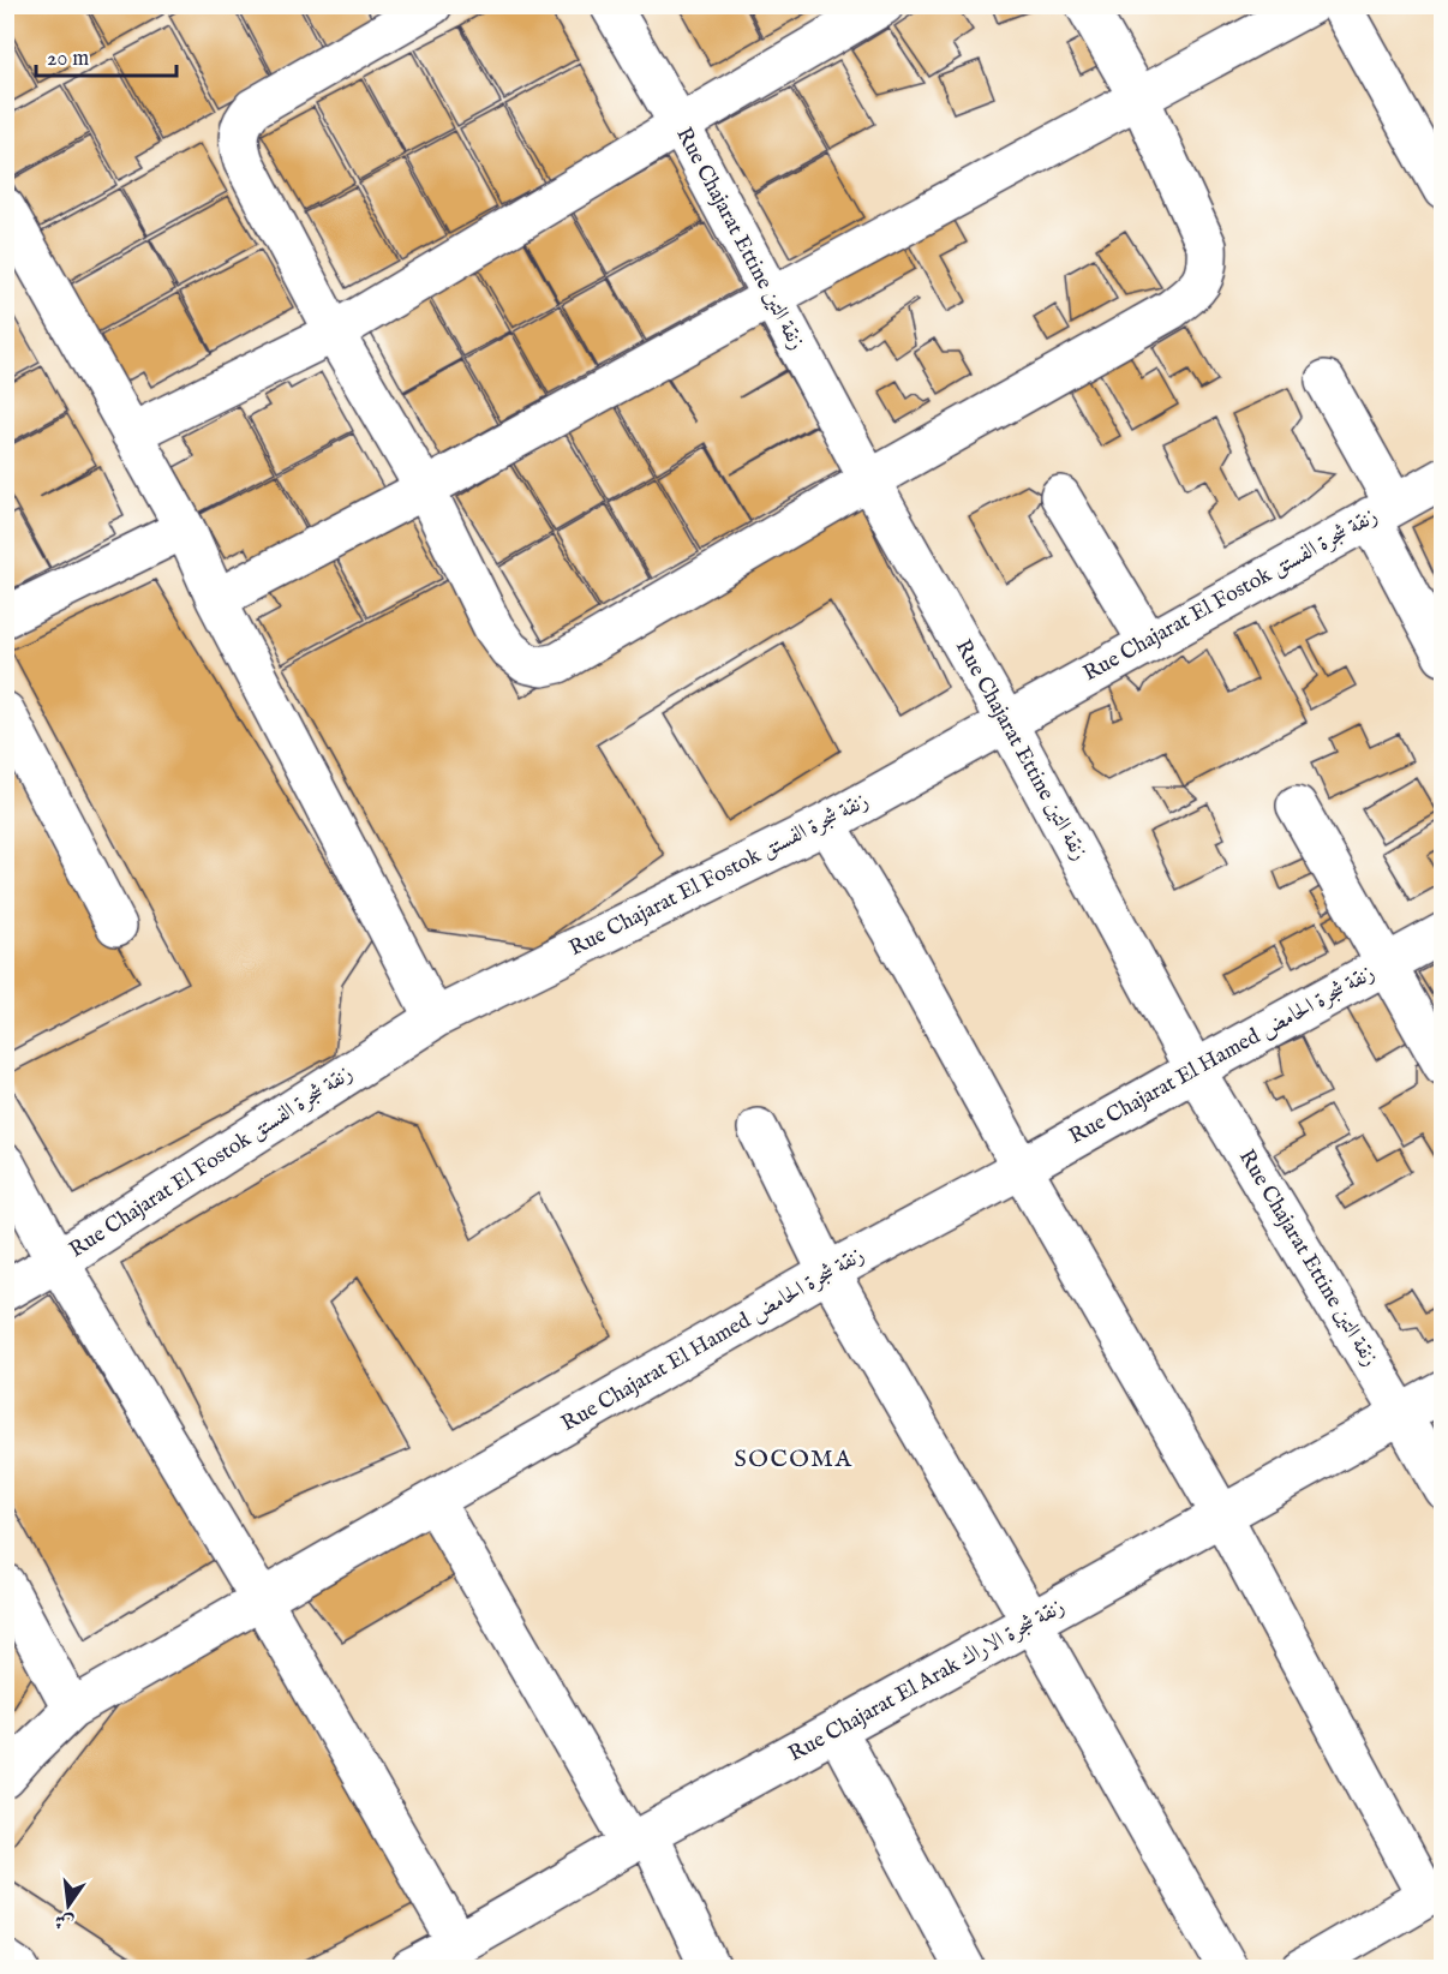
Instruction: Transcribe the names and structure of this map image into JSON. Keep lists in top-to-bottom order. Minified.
{"streets":{"street":["Rue Chajarat Ettine زنقة التين","Rue Chajarat El Fostok زنقة شجرة الفستق","Rue Chajarat El Hamed زنقة شجرة الحامض","Rue Chajarat El Arak زنقة شجرة الاراك"]},"crossings":[["Rue Chajarat Ettine زنقة التين","Rue Chajarat El Fostok زنقة شجرة الفستق"],["Rue Chajarat Ettine زنقة التين","Rue Chajarat El Hamed زنقة شجرة الحامض"],["Rue Chajarat Ettine زنقة التين","Rue Chajarat El Arak زنقة شجرة الاراك"]],"districts":["SOCOMA"],"scale_bar":"20 m","north":"bottom"}
